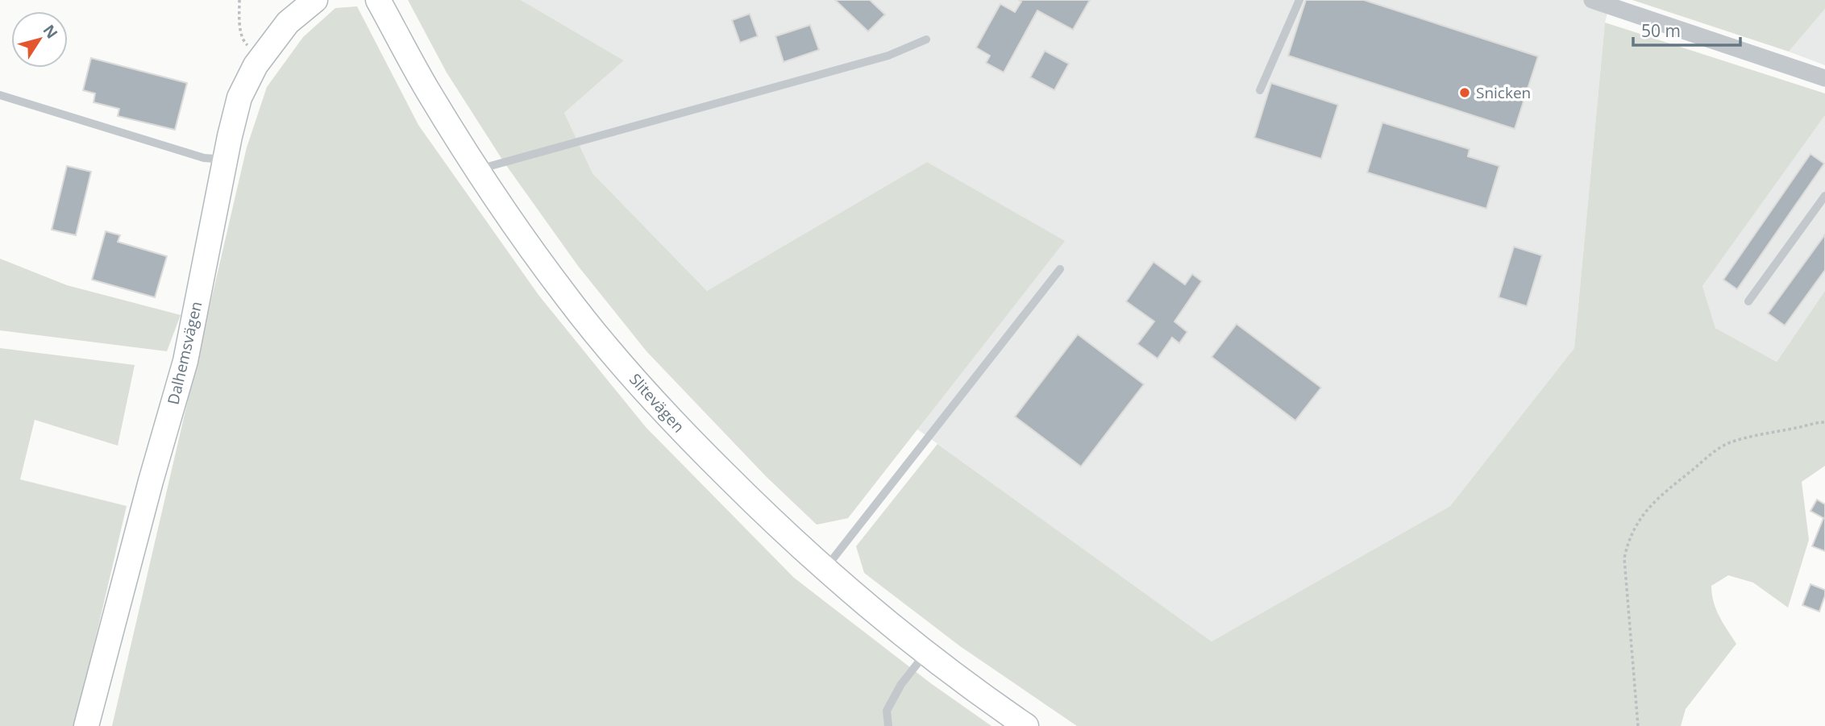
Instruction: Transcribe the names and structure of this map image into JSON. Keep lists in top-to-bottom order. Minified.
{"streets":{"main road":["Dalhemsvägen","Slitevägen"]},"places":["Snicken"],"scale_bar":"50 m","north":"top right"}
